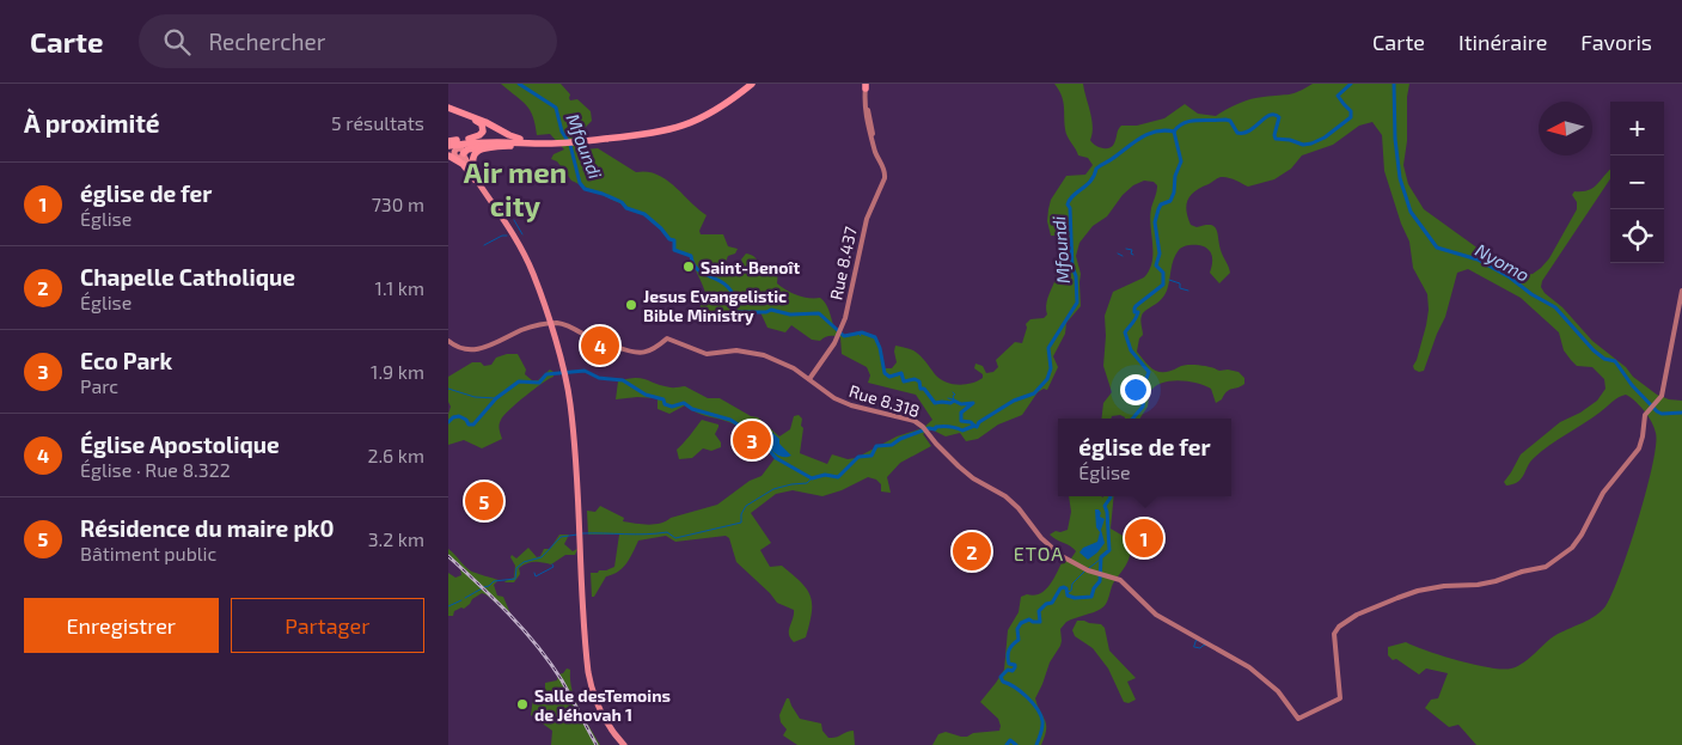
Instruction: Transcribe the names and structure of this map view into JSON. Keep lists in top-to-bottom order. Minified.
{"streets":{"main road":["Rue 8.437","Rue 8.318"]},"crossings":[["Rue 8.437","Rue 8.318"]],"districts":["Air men city","ETOA"],"water":["Mfoundi","Nyomo"],"places":["Saint-Benoît","Jesus Evangelistic Bible Ministry","Salle desTemoins de Jéhovah 1"],"north":"left","page":{"header":"Carte","search":"Rechercher","nav":["Carte","Itinéraire","Favoris"],"heading":["À proximité","5 résultats"],"map_buttons":["+","−"],"list":[{"mark":"1","name":"église de fer","note":"Église","value":"730 m"},{"mark":"2","name":"Chapelle Catholique","note":"Église","value":"1.1 km"},{"mark":"3","name":"Eco Park","note":"Parc","value":"1.9 km"},{"mark":"4","name":"Église Apostolique","note":"Église · Rue 8.322","value":"2.6 km"},{"mark":"5","name":"Résidence du maire pk0","note":"Bâtiment public","value":"3.2 km"}],"pins":["4","3","5","1","2"],"popup":["église de fer","Église"],"buttons":["Enregistrer","Partager"]}}
